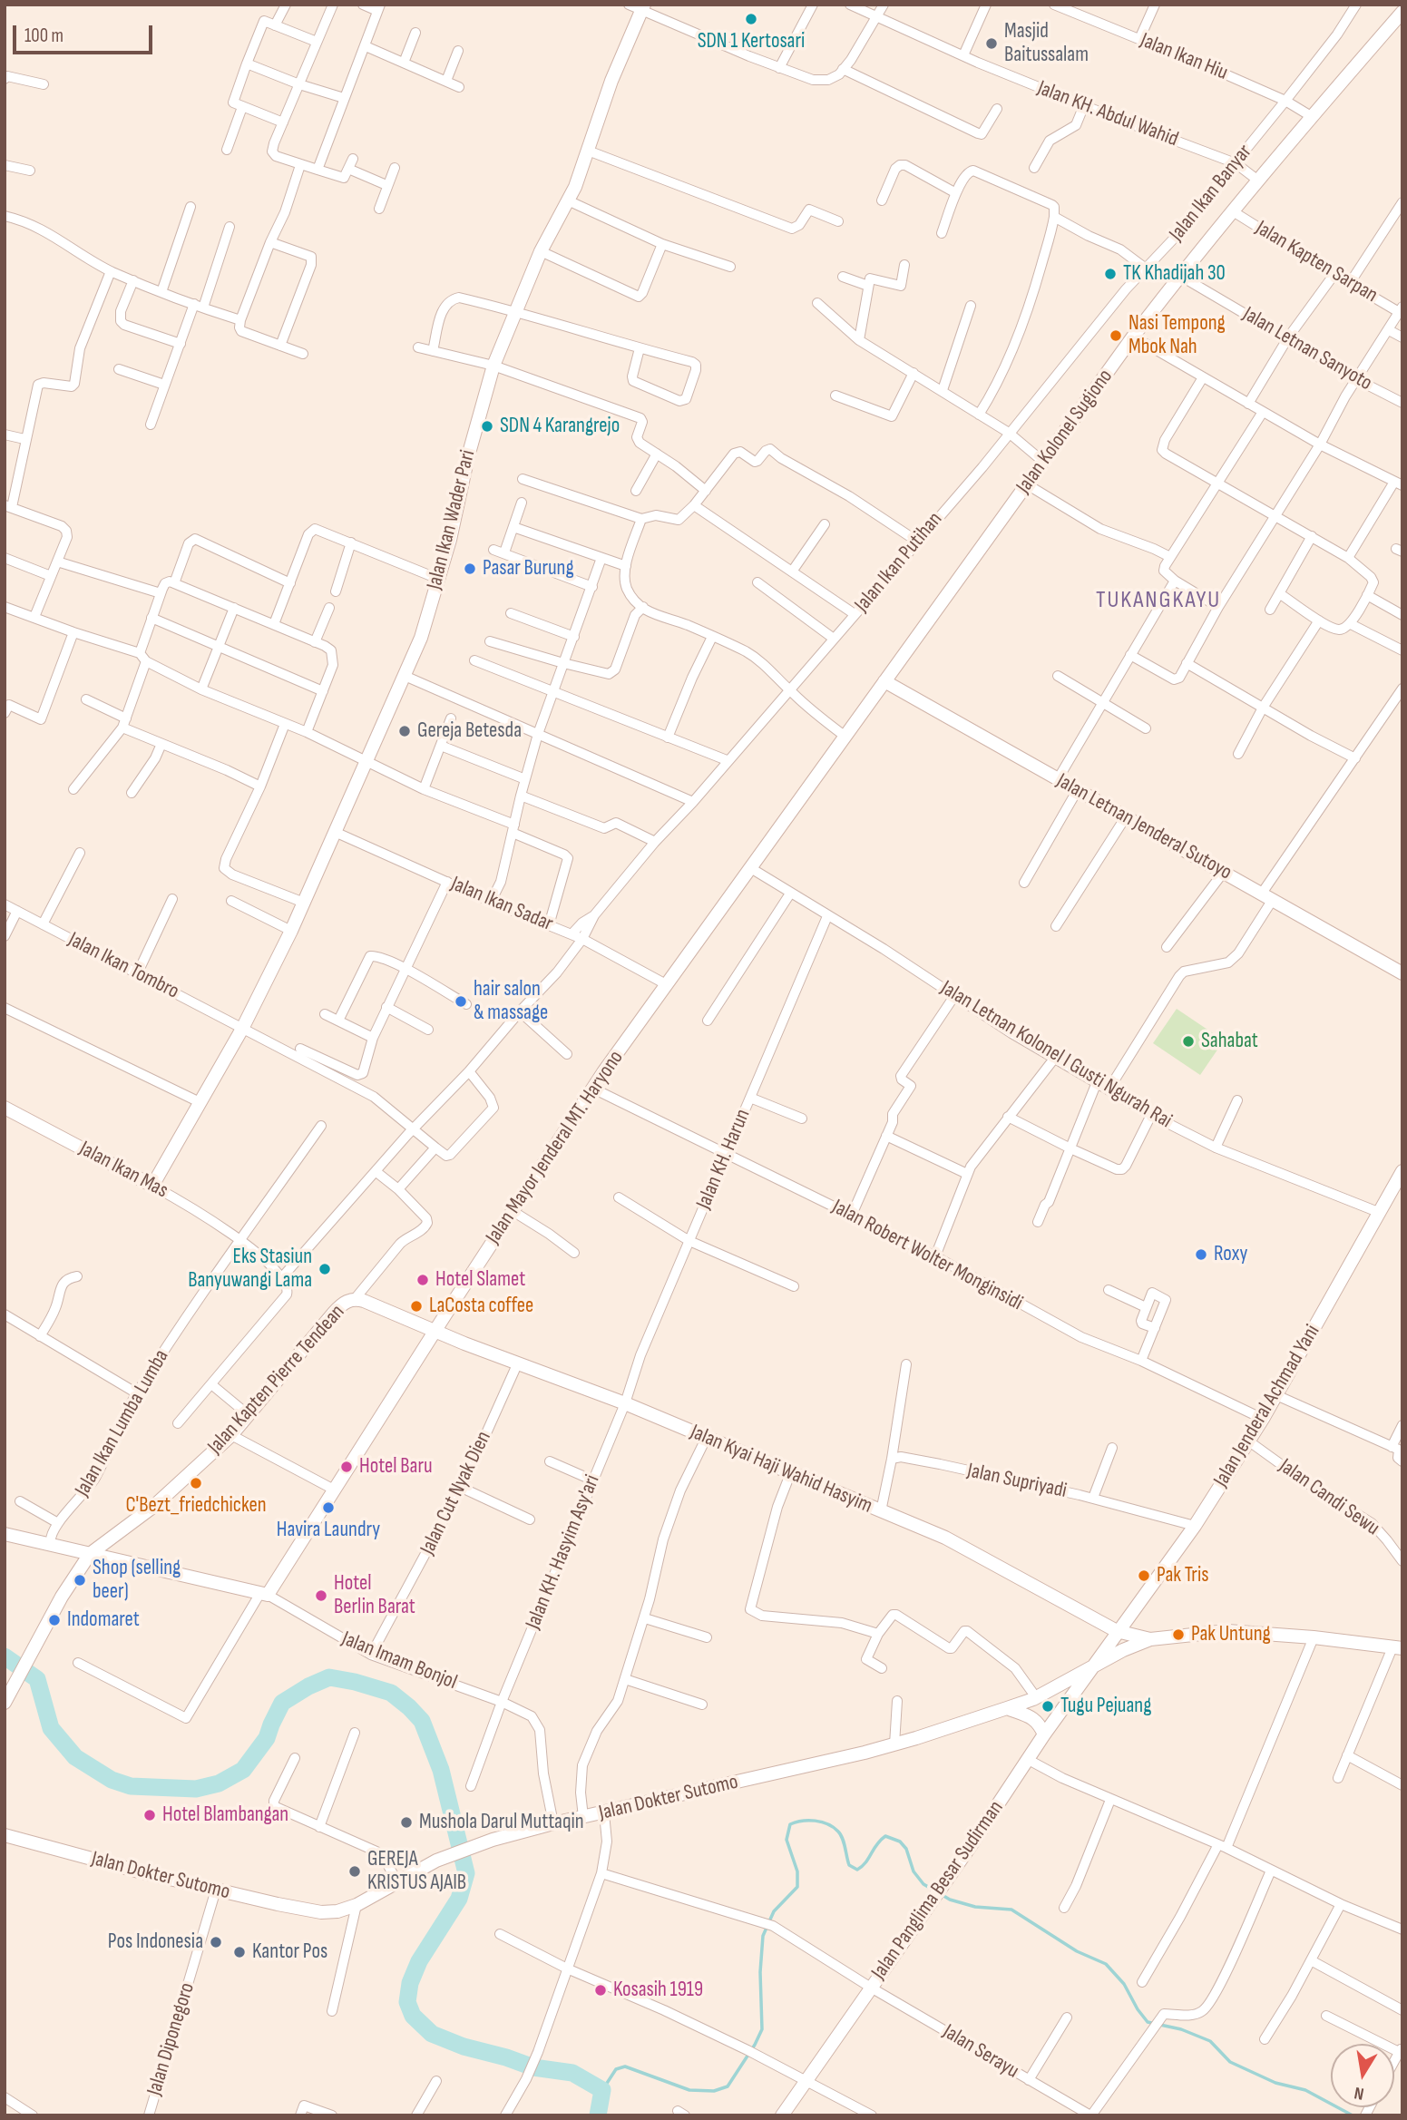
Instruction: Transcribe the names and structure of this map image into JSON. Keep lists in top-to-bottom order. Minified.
{"streets":{"main road":["Jalan Kolonel Sugiono","Jalan Ikan Wader Pari","Jalan Letnan Jenderal Sutoyo","Jalan Mayor Jenderal MT. Haryono","Jalan Ikan Mas","Jalan Kapten Pierre Tendean","Jalan Jenderal Achmad Yani","Jalan Kyai Haji Wahid Hasyim","Jalan Imam Bonjol","Jalan Dokter Sutomo","Jalan Panglima Besar Sudirman"],"street":["Jalan Ikan Hiu","Jalan KH. Abdul Wahid","Jalan Ikan Banyar","Jalan Kapten Sarpan","Jalan Letnan Sanyoto","Jalan Ikan Putihan","Jalan Ikan Sadar","Jalan Ikan Tombro","Jalan Letnan Kolonel I Gusti Ngurah Rai","Jalan KH. Harun","Jalan Robert Wolter Monginsidi","Jalan Ikan Lumba Lumba","Jalan Supriyadi","Jalan Cut Nyak Dien","Jalan Candi Sewu","Jalan KH. Hasyim Asy'ari","Jalan Diponegoro","Jalan Serayu"]},"crossings":[["Jalan Ikan Hiu","Jalan Ikan Banyar"],["Jalan Ikan Hiu","Jalan Kolonel Sugiono"],["Jalan KH. Abdul Wahid","Jalan Ikan Banyar"],["Jalan KH. Abdul Wahid","Jalan Kolonel Sugiono"],["Jalan Ikan Banyar","Jalan Ikan Putihan"],["Jalan Kapten Sarpan","Jalan Kolonel Sugiono"],["Jalan Letnan Sanyoto","Jalan Kolonel Sugiono"],["Jalan Kolonel Sugiono","Jalan Letnan Jenderal Sutoyo"],["Jalan Kolonel Sugiono","Jalan Letnan Kolonel I Gusti Ngurah Rai"],["Jalan Kolonel Sugiono","Jalan Mayor Jenderal MT. Haryono"],["Jalan Ikan Wader Pari","Jalan Ikan Sadar"],["Jalan Ikan Wader Pari","Jalan Ikan Tombro"],["Jalan Ikan Wader Pari","Jalan Ikan Mas"],["Jalan Ikan Sadar","Jalan Mayor Jenderal MT. Haryono"],["Jalan Letnan Kolonel I Gusti Ngurah Rai","Jalan Mayor Jenderal MT. Haryono"],["Jalan Letnan Kolonel I Gusti Ngurah Rai","Jalan KH. Harun"],["Jalan Letnan Kolonel I Gusti Ngurah Rai","Jalan Jenderal Achmad Yani"],["Jalan Mayor Jenderal MT. Haryono","Jalan Robert Wolter Monginsidi"],["Jalan Mayor Jenderal MT. Haryono","Jalan Kapten Pierre Tendean"],["Jalan Mayor Jenderal MT. Haryono","Jalan Kyai Haji Wahid Hasyim"],["Jalan Mayor Jenderal MT. Haryono","Jalan Imam Bonjol"],["Jalan KH. Harun","Jalan Robert Wolter Monginsidi"],["Jalan KH. Harun","Jalan Kyai Haji Wahid Hasyim"],["Jalan KH. Harun","Jalan KH. Hasyim Asy'ari"],["Jalan Ikan Mas","Jalan Ikan Lumba Lumba"],["Jalan Robert Wolter Monginsidi","Jalan Jenderal Achmad Yani"],["Jalan Kapten Pierre Tendean","Jalan Kyai Haji Wahid Hasyim"],["Jalan Kapten Pierre Tendean","Jalan Imam Bonjol"],["Jalan Jenderal Achmad Yani","Jalan Kyai Haji Wahid Hasyim"],["Jalan Jenderal Achmad Yani","Jalan Supriyadi"],["Jalan Jenderal Achmad Yani","Jalan Candi Sewu"],["Jalan Jenderal Achmad Yani","Jalan Dokter Sutomo"],["Jalan Jenderal Achmad Yani","Jalan Panglima Besar Sudirman"],["Jalan Ikan Lumba Lumba","Jalan Imam Bonjol"],["Jalan Kyai Haji Wahid Hasyim","Jalan Cut Nyak Dien"],["Jalan Kyai Haji Wahid Hasyim","Jalan KH. Hasyim Asy'ari"],["Jalan Kyai Haji Wahid Hasyim","Jalan Dokter Sutomo"],["Jalan Cut Nyak Dien","Jalan Imam Bonjol"],["Jalan KH. Hasyim Asy'ari","Jalan Imam Bonjol"],["Jalan Imam Bonjol","Jalan Dokter Sutomo"],["Jalan Dokter Sutomo","Jalan Panglima Besar Sudirman"],["Jalan Dokter Sutomo","Jalan Diponegoro"],["Jalan Panglima Besar Sudirman","Jalan Serayu"]],"districts":["TUKANGKAYU"],"places":["SDN 1 Kertosari","Masjid Baitussalam","TK Khadijah 30","Nasi Tempong Mbok Nah","SDN 4 Karangrejo","Pasar Burung","Gereja Betesda","hair salon & massage","Sahabat","Roxy","Eks Stasiun Banyuwangi Lama","Hotel Slamet","LaCosta coffee","Hotel Baru","C'Bezt_friedchicken","Havira Laundry","Pak Tris","Shop (selling beer)","Hotel Berlin Barat","Indomaret","Pak Untung","Tugu Pejuang","Hotel Blambangan","Mushola Darul Muttaqin","GEREJA KRISTUS AJAIB","Pos Indonesia","Kantor Pos","Kosasih 1919"],"scale_bar":"100 m","north":"bottom"}
